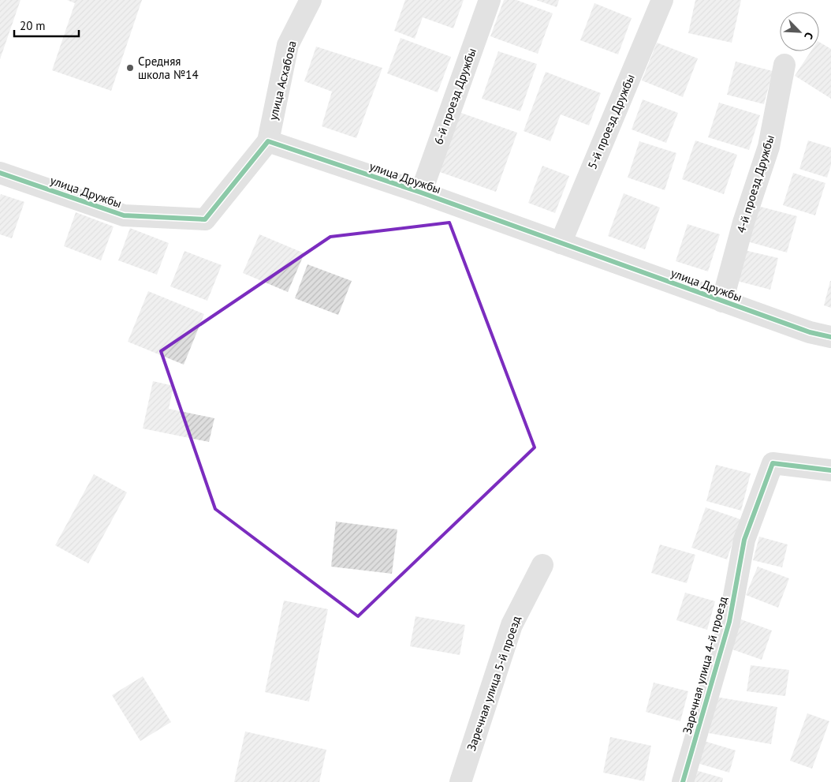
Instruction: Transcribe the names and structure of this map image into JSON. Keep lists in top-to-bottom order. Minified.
{"streets":{"street":["улица Асхабова","6-й проезд Дружбы","5-й проезд Дружбы","улица Дружбы","4-й проезд Дружбы","Заречная улица 4-й проезд","Заречная улица 5-й проезд"]},"crossings":[["улица Асхабова","улица Дружбы"],["6-й проезд Дружбы","улица Дружбы"],["5-й проезд Дружбы","улица Дружбы"],["улица Дружбы","4-й проезд Дружбы"]],"places":["Средняя школа №14"],"scale_bar":"20 m","north":"bottom right"}
